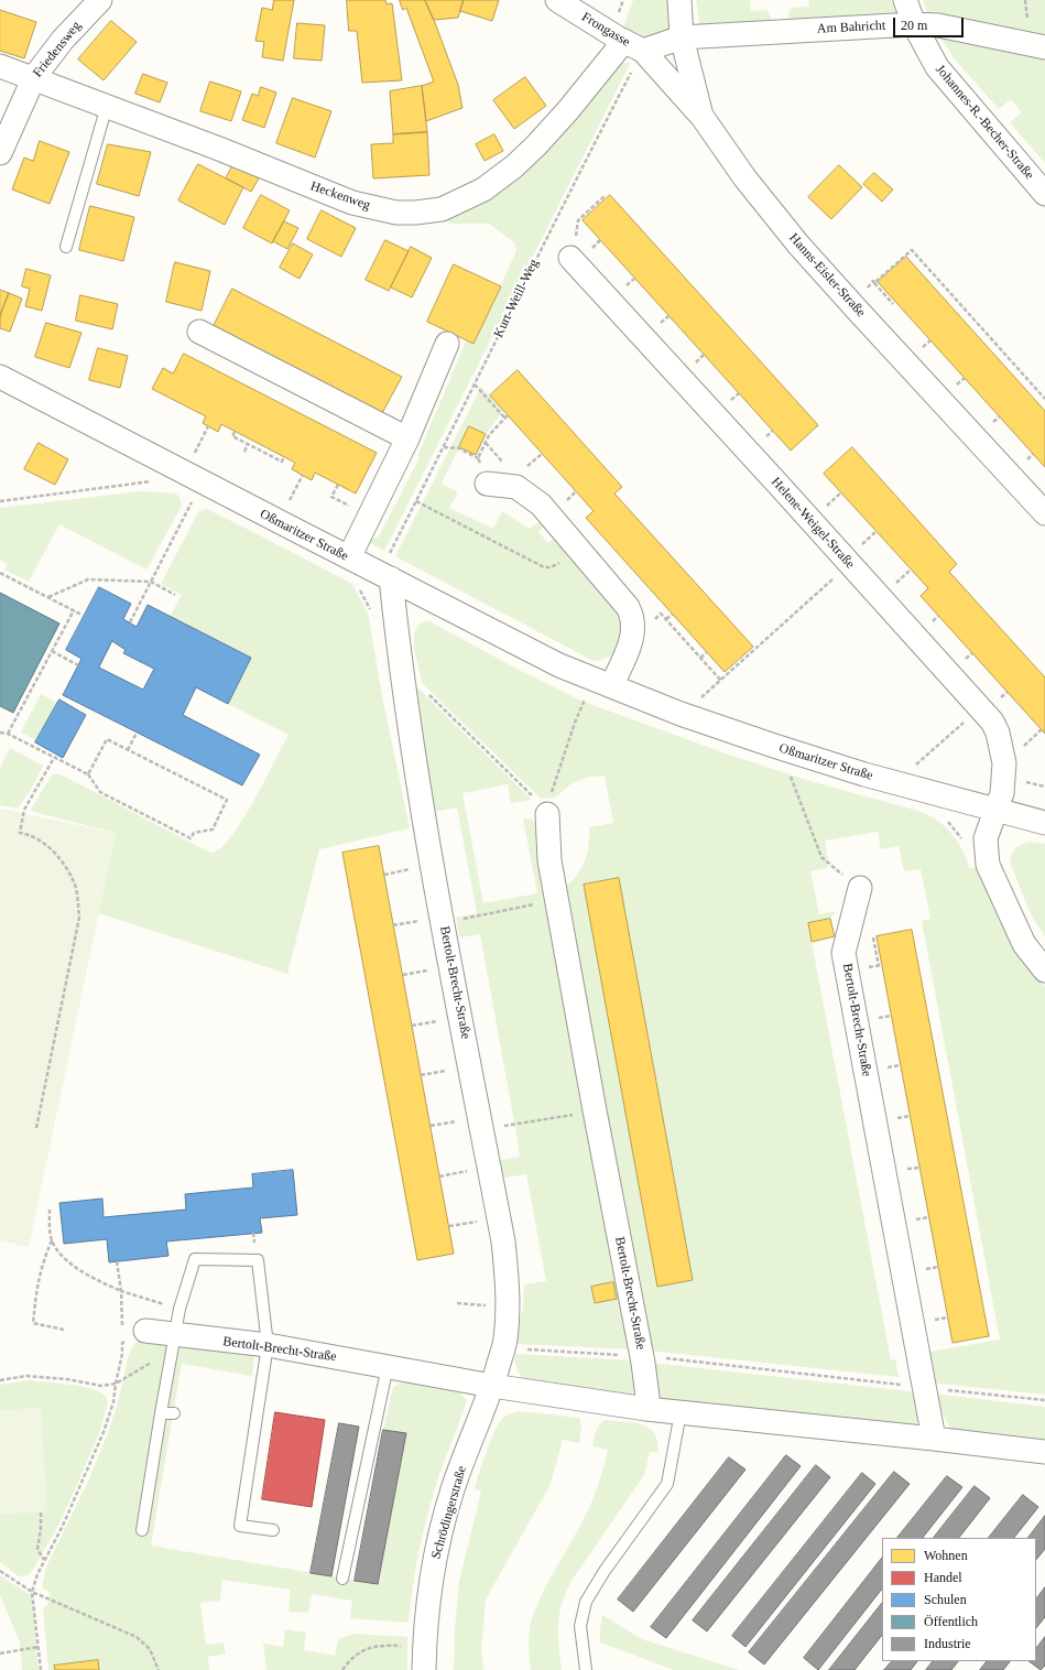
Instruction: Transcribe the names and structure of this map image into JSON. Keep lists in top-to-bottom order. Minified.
{"streets":{"street":["Am Bahricht","Frongasse","Friedensweg","Johannes-R.-Becher-Straße","Heckenweg","Hanns-Eisler-Straße","Helene-Weigel-Straße","Oßmaritzer Straße","Bertolt-Brecht-Straße","Schrödingerstraße"],"path":["Kurt-Weill-Weg"]},"crossings":[["Am Bahricht","Frongasse"],["Am Bahricht","Johannes-R.-Becher-Straße"],["Am Bahricht","Hanns-Eisler-Straße"],["Frongasse","Heckenweg"],["Frongasse","Hanns-Eisler-Straße"],["Frongasse","Kurt-Weill-Weg"],["Friedensweg","Heckenweg"],["Heckenweg","Kurt-Weill-Weg"],["Helene-Weigel-Straße","Oßmaritzer Straße"],["Oßmaritzer Straße","Bertolt-Brecht-Straße"],["Bertolt-Brecht-Straße","Schrödingerstraße"]],"legend":["Wohnen","Handel","Schulen","Öffentlich","Industrie"],"scale_bar":"20 m"}
